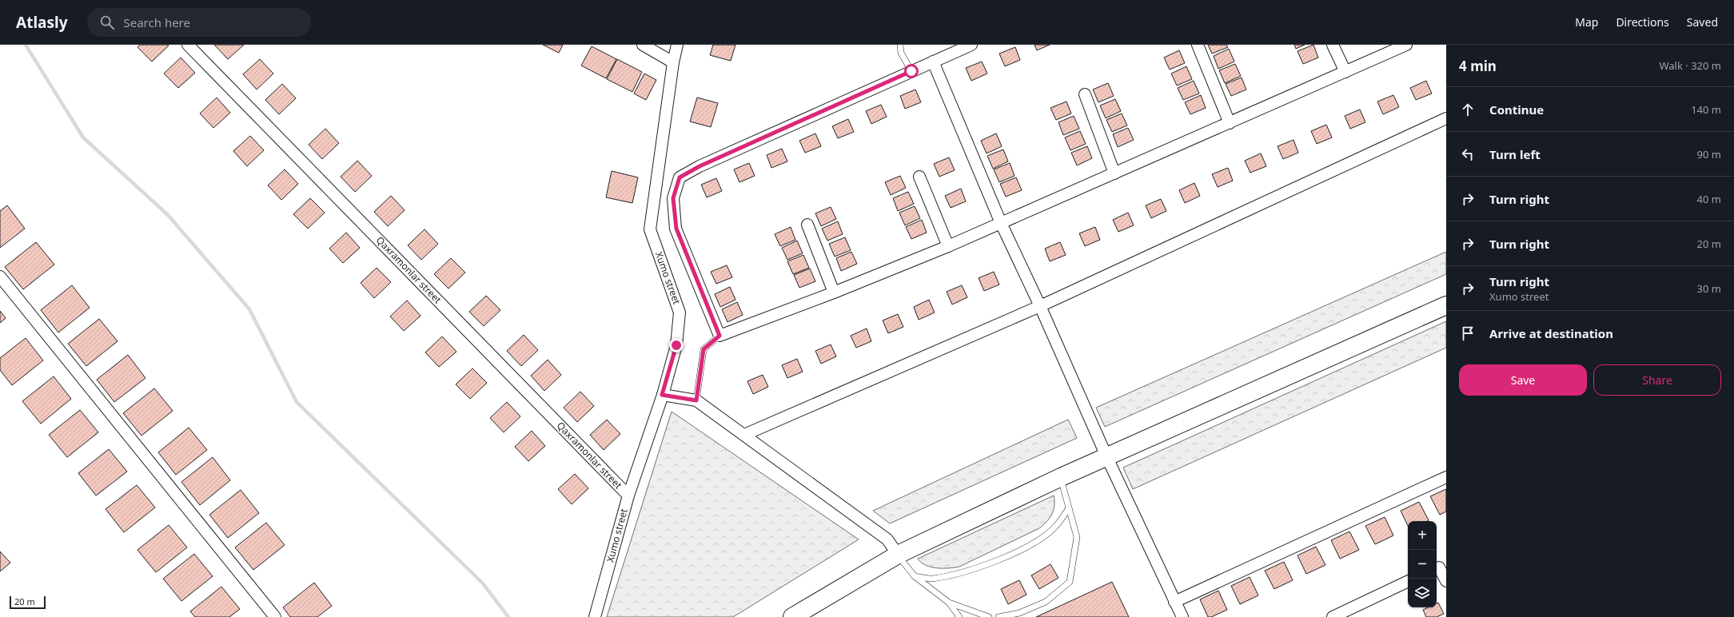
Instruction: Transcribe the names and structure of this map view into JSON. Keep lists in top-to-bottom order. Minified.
{"streets":{"street":["Qaxramonlar street","Xumo street"]},"crossings":[["Qaxramonlar street","Xumo street"]],"scale_bar":"20 m","page":{"header":"Atlasly","search":"Search here","nav":["Map","Directions","Saved"],"heading":["4 min","Walk · 320 m"],"list":[["Continue","140 m"],["Turn left","90 m"],["Turn right","40 m"],["Turn right","20 m"],["Turn right","Xumo street","30 m"],"Arrive at destination"],"buttons":["Save","Share"],"map_buttons":["+","−"],"scale":"20 m"}}
